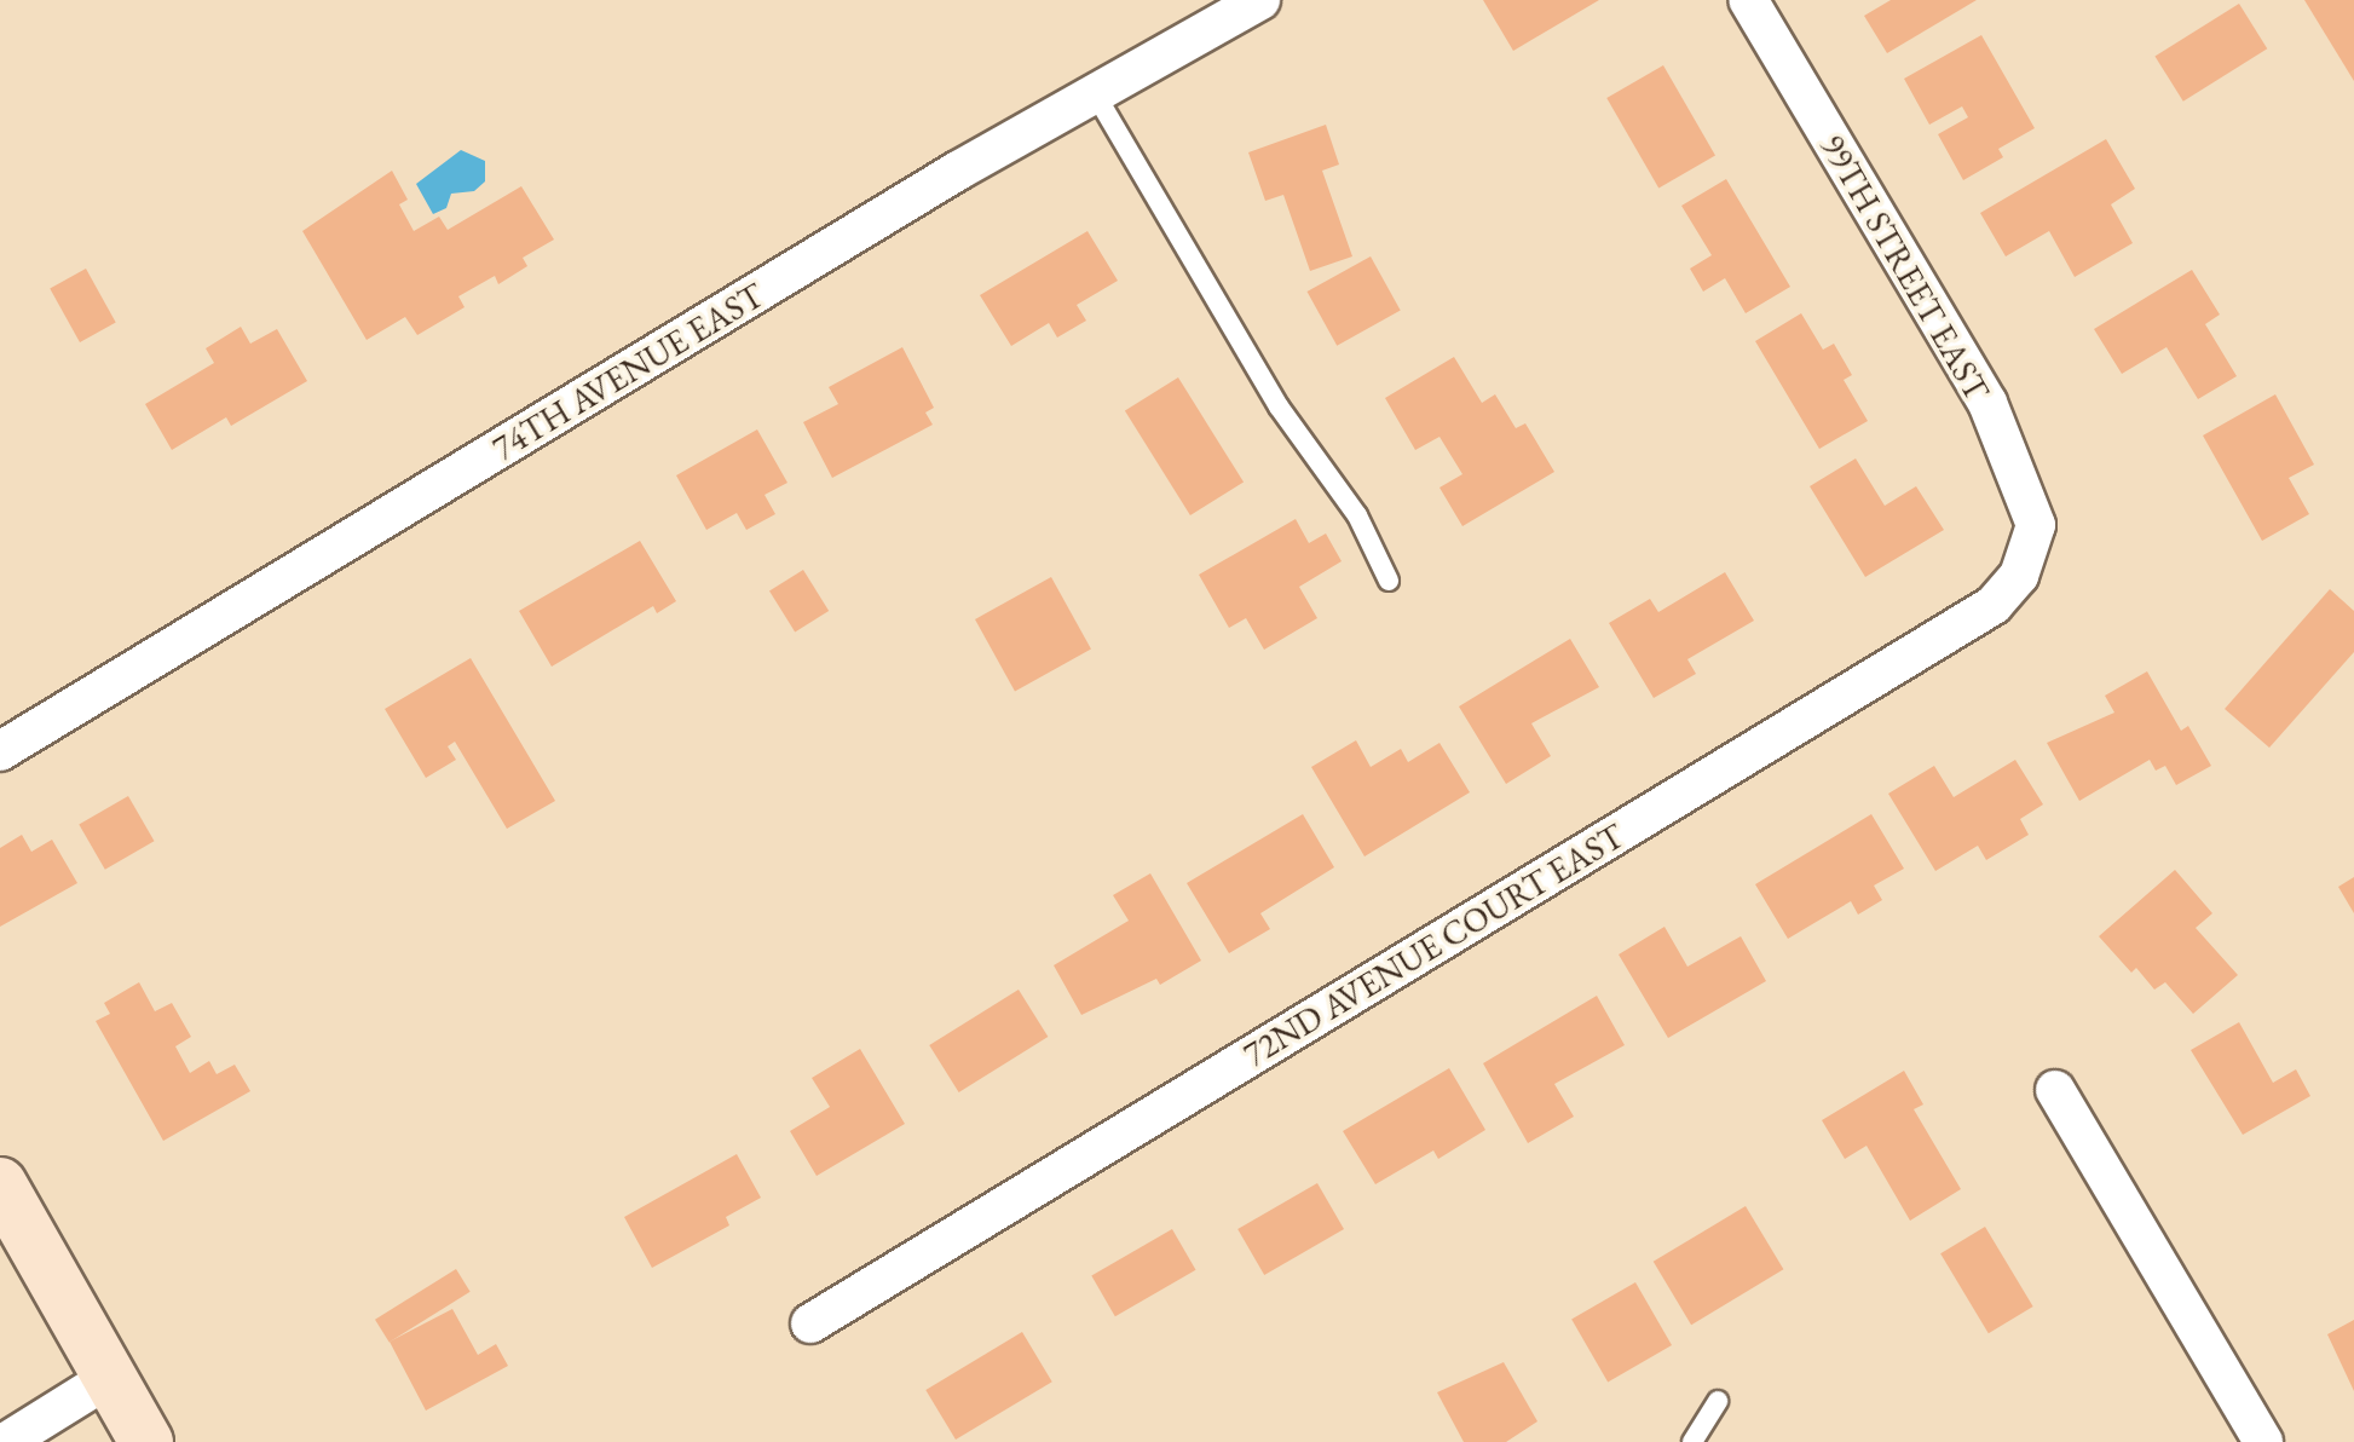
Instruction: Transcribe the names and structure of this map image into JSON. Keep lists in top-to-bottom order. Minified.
{"streets":{"street":["99TH STREET EAST","74TH AVENUE EAST","72ND AVENUE COURT EAST"]},"crossings":[["99TH STREET EAST","72ND AVENUE COURT EAST"]]}
